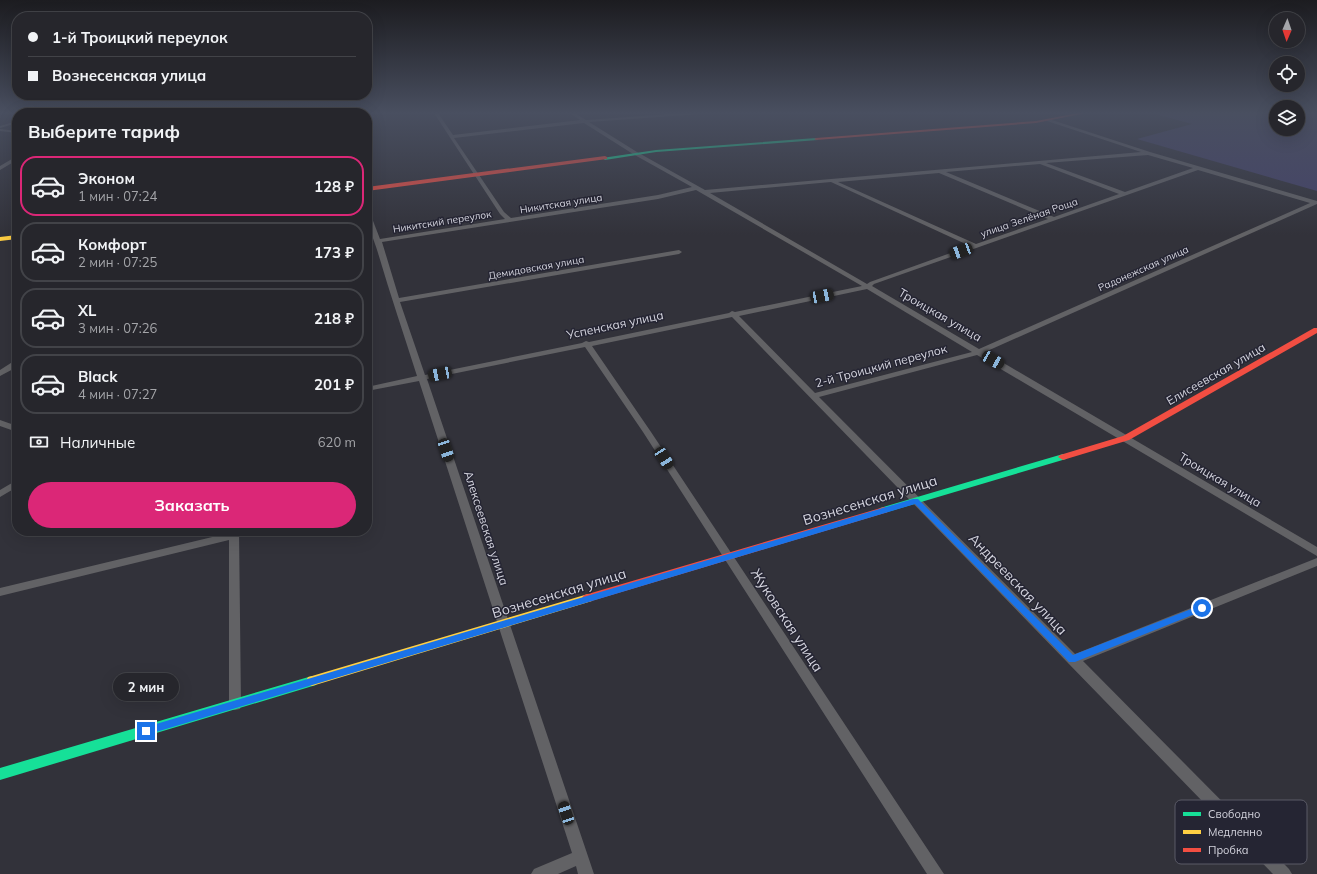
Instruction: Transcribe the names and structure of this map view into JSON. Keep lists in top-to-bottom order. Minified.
{"streets":{"street":["Никитская улица","улица Зелёная Роща","Никитский переулок","Демидовская улица","Радонежская улица","Троицкая улица","Успенская улица","2-й Троицкий переулок","Елисеевская улица","Вознесенская улица","Алексеевская улица","Андреевская улица","Жуковская улица"]},"crossings":[["Никитская улица","Никитский переулок"],["Никитская улица","Троицкая улица"],["улица Зелёная Роща","Троицкая улица"],["улица Зелёная Роща","Успенская улица"],["Никитский переулок","Алексеевская улица"],["Демидовская улица","Алексеевская улица"],["Радонежская улица","Троицкая улица"],["Радонежская улица","2-й Троицкий переулок"],["Троицкая улица","Успенская улица"],["Троицкая улица","2-й Троицкий переулок"],["Троицкая улица","Елисеевская улица"],["Троицкая улица","Вознесенская улица"],["Успенская улица","Алексеевская улица"],["Успенская улица","Андреевская улица"],["Успенская улица","Жуковская улица"],["2-й Троицкий переулок","Андреевская улица"],["Елисеевская улица","Вознесенская улица"],["Вознесенская улица","Алексеевская улица"],["Вознесенская улица","Андреевская улица"],["Вознесенская улица","Жуковская улица"]],"legend":["Свободно","Медленно","Пробка"],"north":"bottom","page":{"banner":["1-й Троицкий переулок","Вознесенская улица"],"heading":"Выберите тариф","list":[{"name":"Эконом","note":"1 мин · 07:24","value":"128 ₽"},{"name":"Комфорт","note":"2 мин · 07:25","value":"173 ₽"},{"name":"XL","note":"3 мин · 07:26","value":"218 ₽"},{"name":"Black","note":"4 мин · 07:27","value":"201 ₽"}],"pay":["Наличные","620 m"],"buttons":"Заказать","bubble":"2 мин"}}
